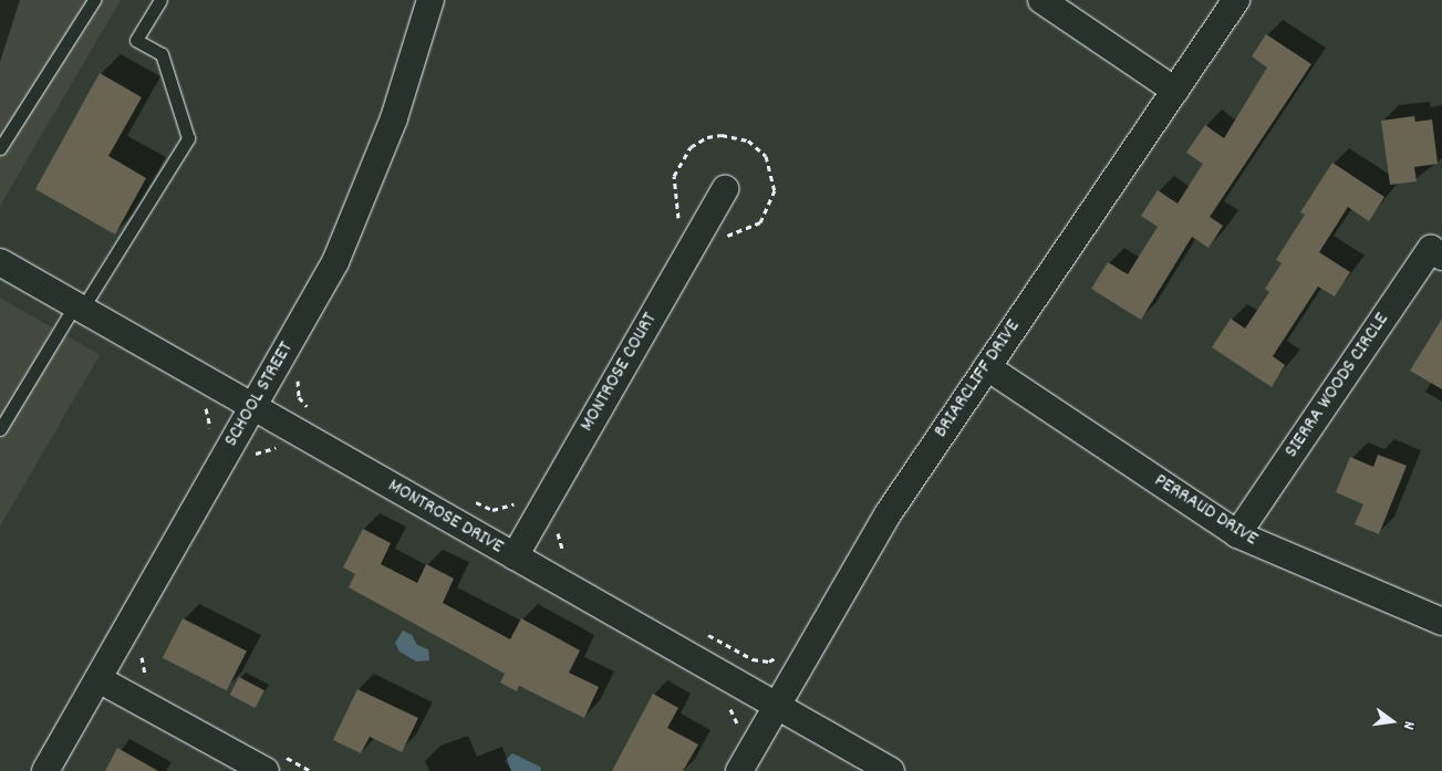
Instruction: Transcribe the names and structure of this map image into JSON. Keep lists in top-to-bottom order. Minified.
{"streets":{"street":["MONTROSE COURT","BRIARCLIFF DRIVE","SIERRA WOODS CIRCLE","SCHOOL STREET","PERRAUD DRIVE","MONTROSE DRIVE"]},"crossings":[["MONTROSE COURT","MONTROSE DRIVE"],["BRIARCLIFF DRIVE","PERRAUD DRIVE"],["BRIARCLIFF DRIVE","MONTROSE DRIVE"],["SIERRA WOODS CIRCLE","PERRAUD DRIVE"],["SCHOOL STREET","MONTROSE DRIVE"]],"north":"right"}
